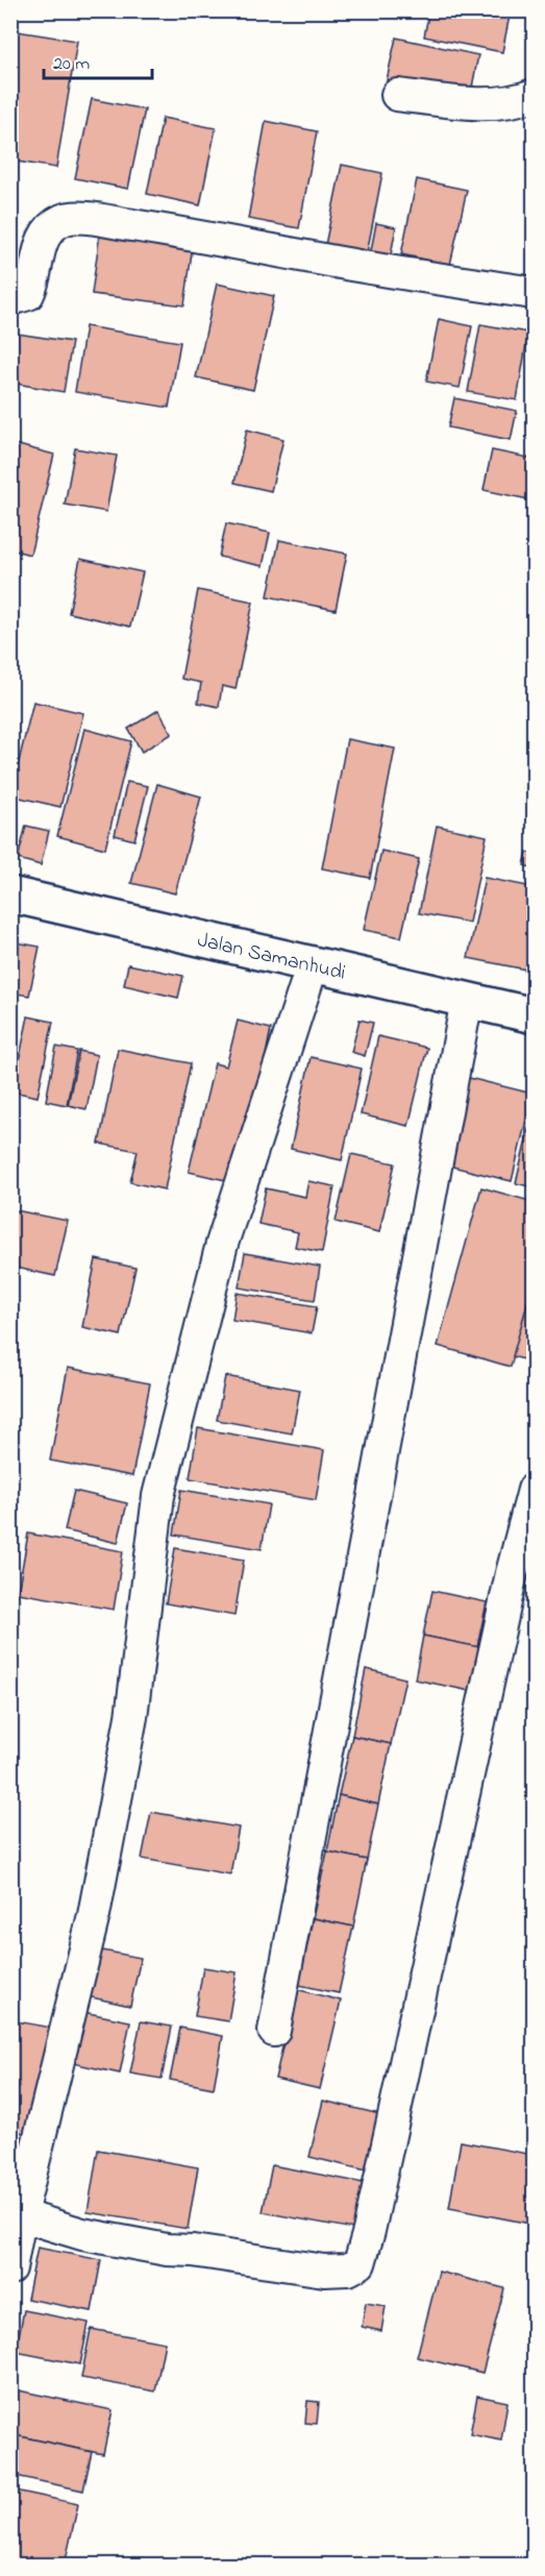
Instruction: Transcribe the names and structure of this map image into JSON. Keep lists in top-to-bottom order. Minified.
{"streets":{"street":["Jalan Samanhudi"]},"scale_bar":"20 m"}
